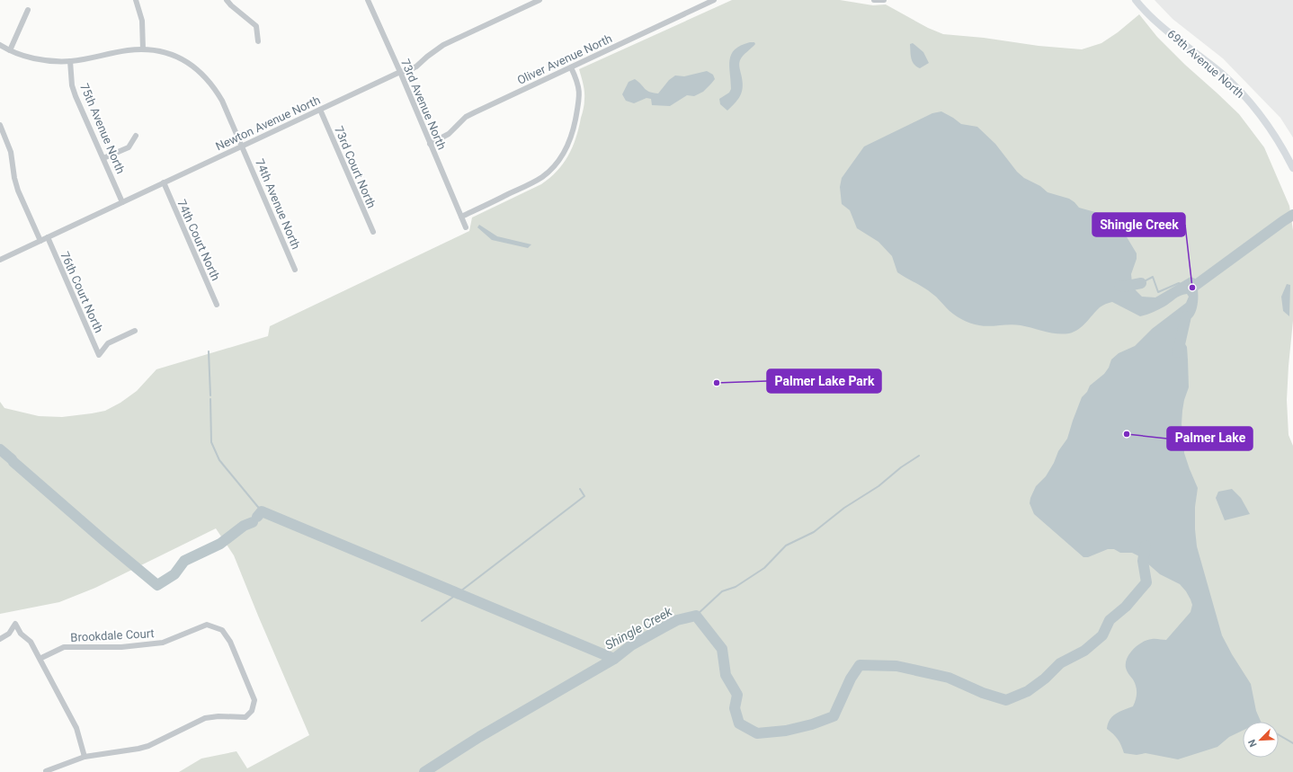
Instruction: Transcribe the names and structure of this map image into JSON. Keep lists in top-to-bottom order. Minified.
{"streets":{"street":["Oliver Avenue North","69th Avenue North","73rd Avenue North","Newton Avenue North","75th Avenue North","73rd Court North","74th Avenue North","74th Court North","76th Court North","Brookdale Court"]},"crossings":[["Oliver Avenue North","73rd Avenue North"],["73rd Avenue North","Newton Avenue North"],["Newton Avenue North","75th Avenue North"],["Newton Avenue North","73rd Court North"],["Newton Avenue North","74th Avenue North"],["Newton Avenue North","74th Court North"],["Newton Avenue North","76th Court North"],["75th Avenue North","74th Avenue North"]],"water":["Shingle Creek"],"places":["Shingle Creek","Palmer Lake Park","Palmer Lake"],"north":"bottom left"}
